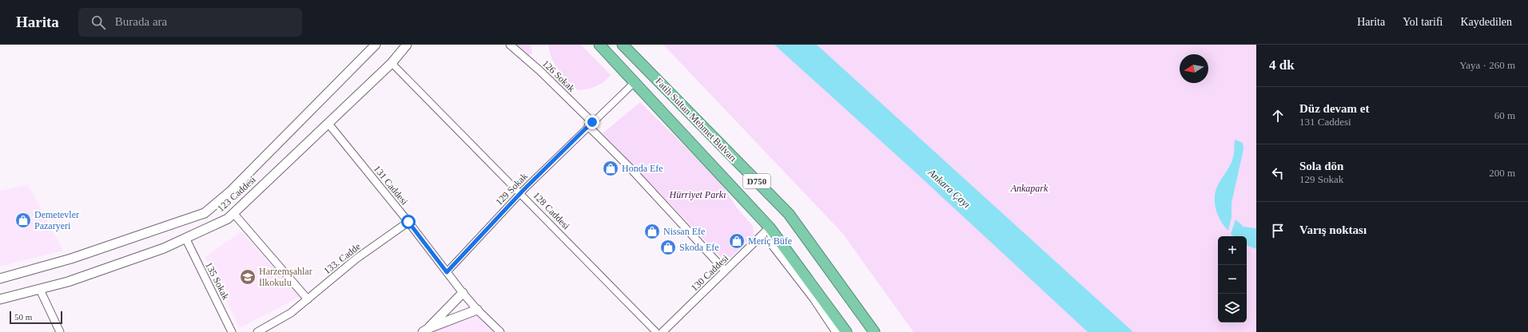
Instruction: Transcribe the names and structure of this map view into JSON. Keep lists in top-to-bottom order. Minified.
{"streets":{"highway":["Fatih Sultan Mehmet Bulvarı","D750"],"main road":["123 Caddesi"],"street":["126 Sokak","131 Caddesi","129 Sokak","128 Caddesi","133. Cadde","130 Caddesi","135 Sokak"]},"crossings":[["126 Sokak","129 Sokak"],["126 Sokak","130 Caddesi"],["Fatih Sultan Mehmet Bulvarı","129 Sokak"],["Fatih Sultan Mehmet Bulvarı","130 Caddesi"],["131 Caddesi","129 Sokak"],["131 Caddesi","123 Caddesi"],["131 Caddesi","133. Cadde"],["129 Sokak","128 Caddesi"],["123 Caddesi","128 Caddesi"],["123 Caddesi","135 Sokak"]],"water":["Ankara Çayı"],"parks":["Ankapark","Hürriyet Parkı"],"places":{"shop":["Honda Efe","Demetevler Pazaryeri","Nissan Efe","Meriç Büfe","Skoda Efe"],"school or university":["Harzemşahlar İlkokulu"]},"scale_bar":"50 m","north":"left","page":{"header":"Harita","search":"Burada ara","nav":["Harita","Yol tarifi","Kaydedilen"],"heading":["4 dk","Yaya · 260 m"],"list":[["Düz devam et","131 Caddesi","60 m"],["Sola dön","129 Sokak","200 m"],"Varış noktası"],"map_buttons":["+","−"],"scale":"50 m"}}
